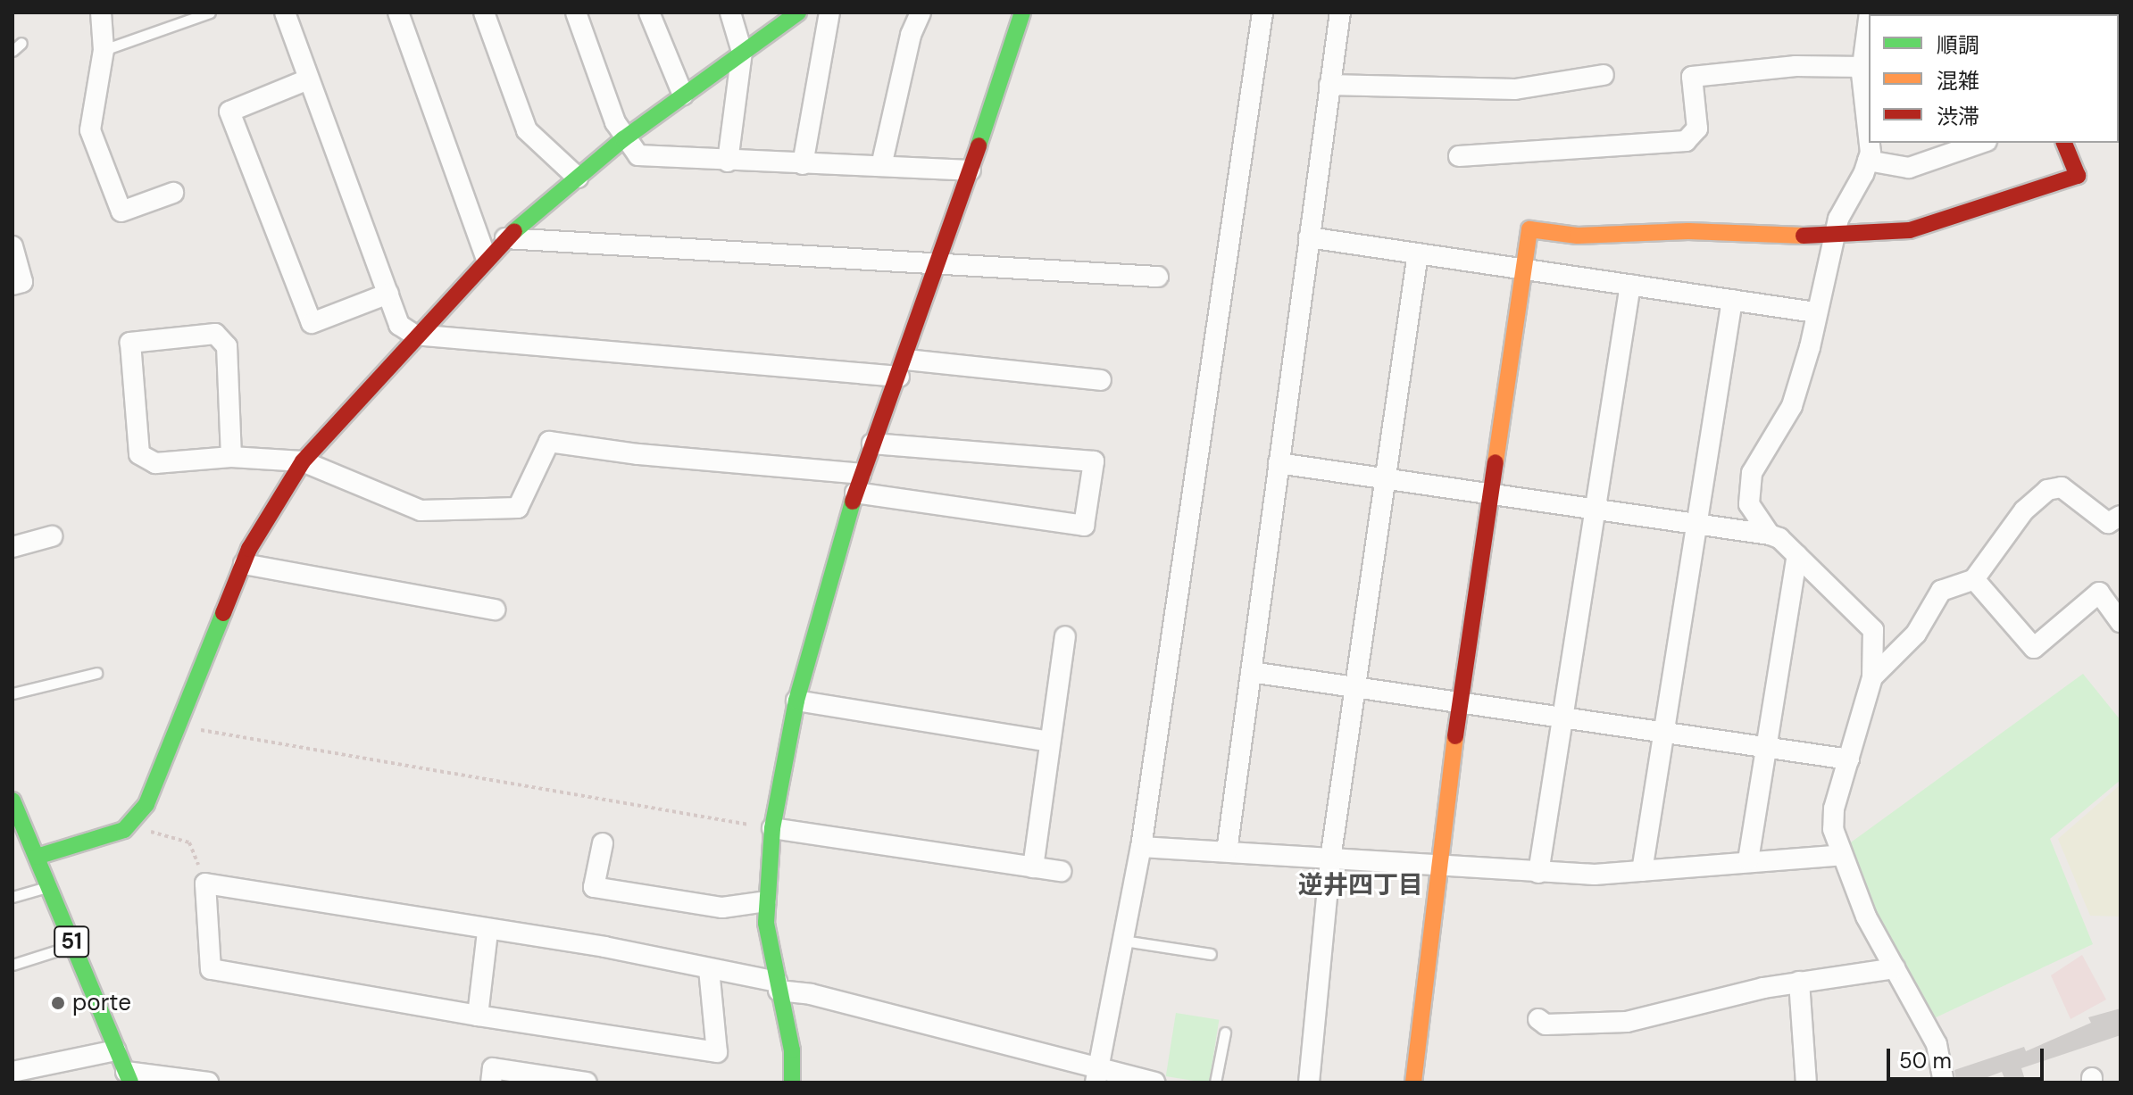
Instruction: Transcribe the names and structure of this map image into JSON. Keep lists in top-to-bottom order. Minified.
{"streets":{"street":["51"]},"districts":["逆井四丁目"],"places":["porte"],"legend":["順調","混雑","渋滞"],"scale_bar":"50 m"}
